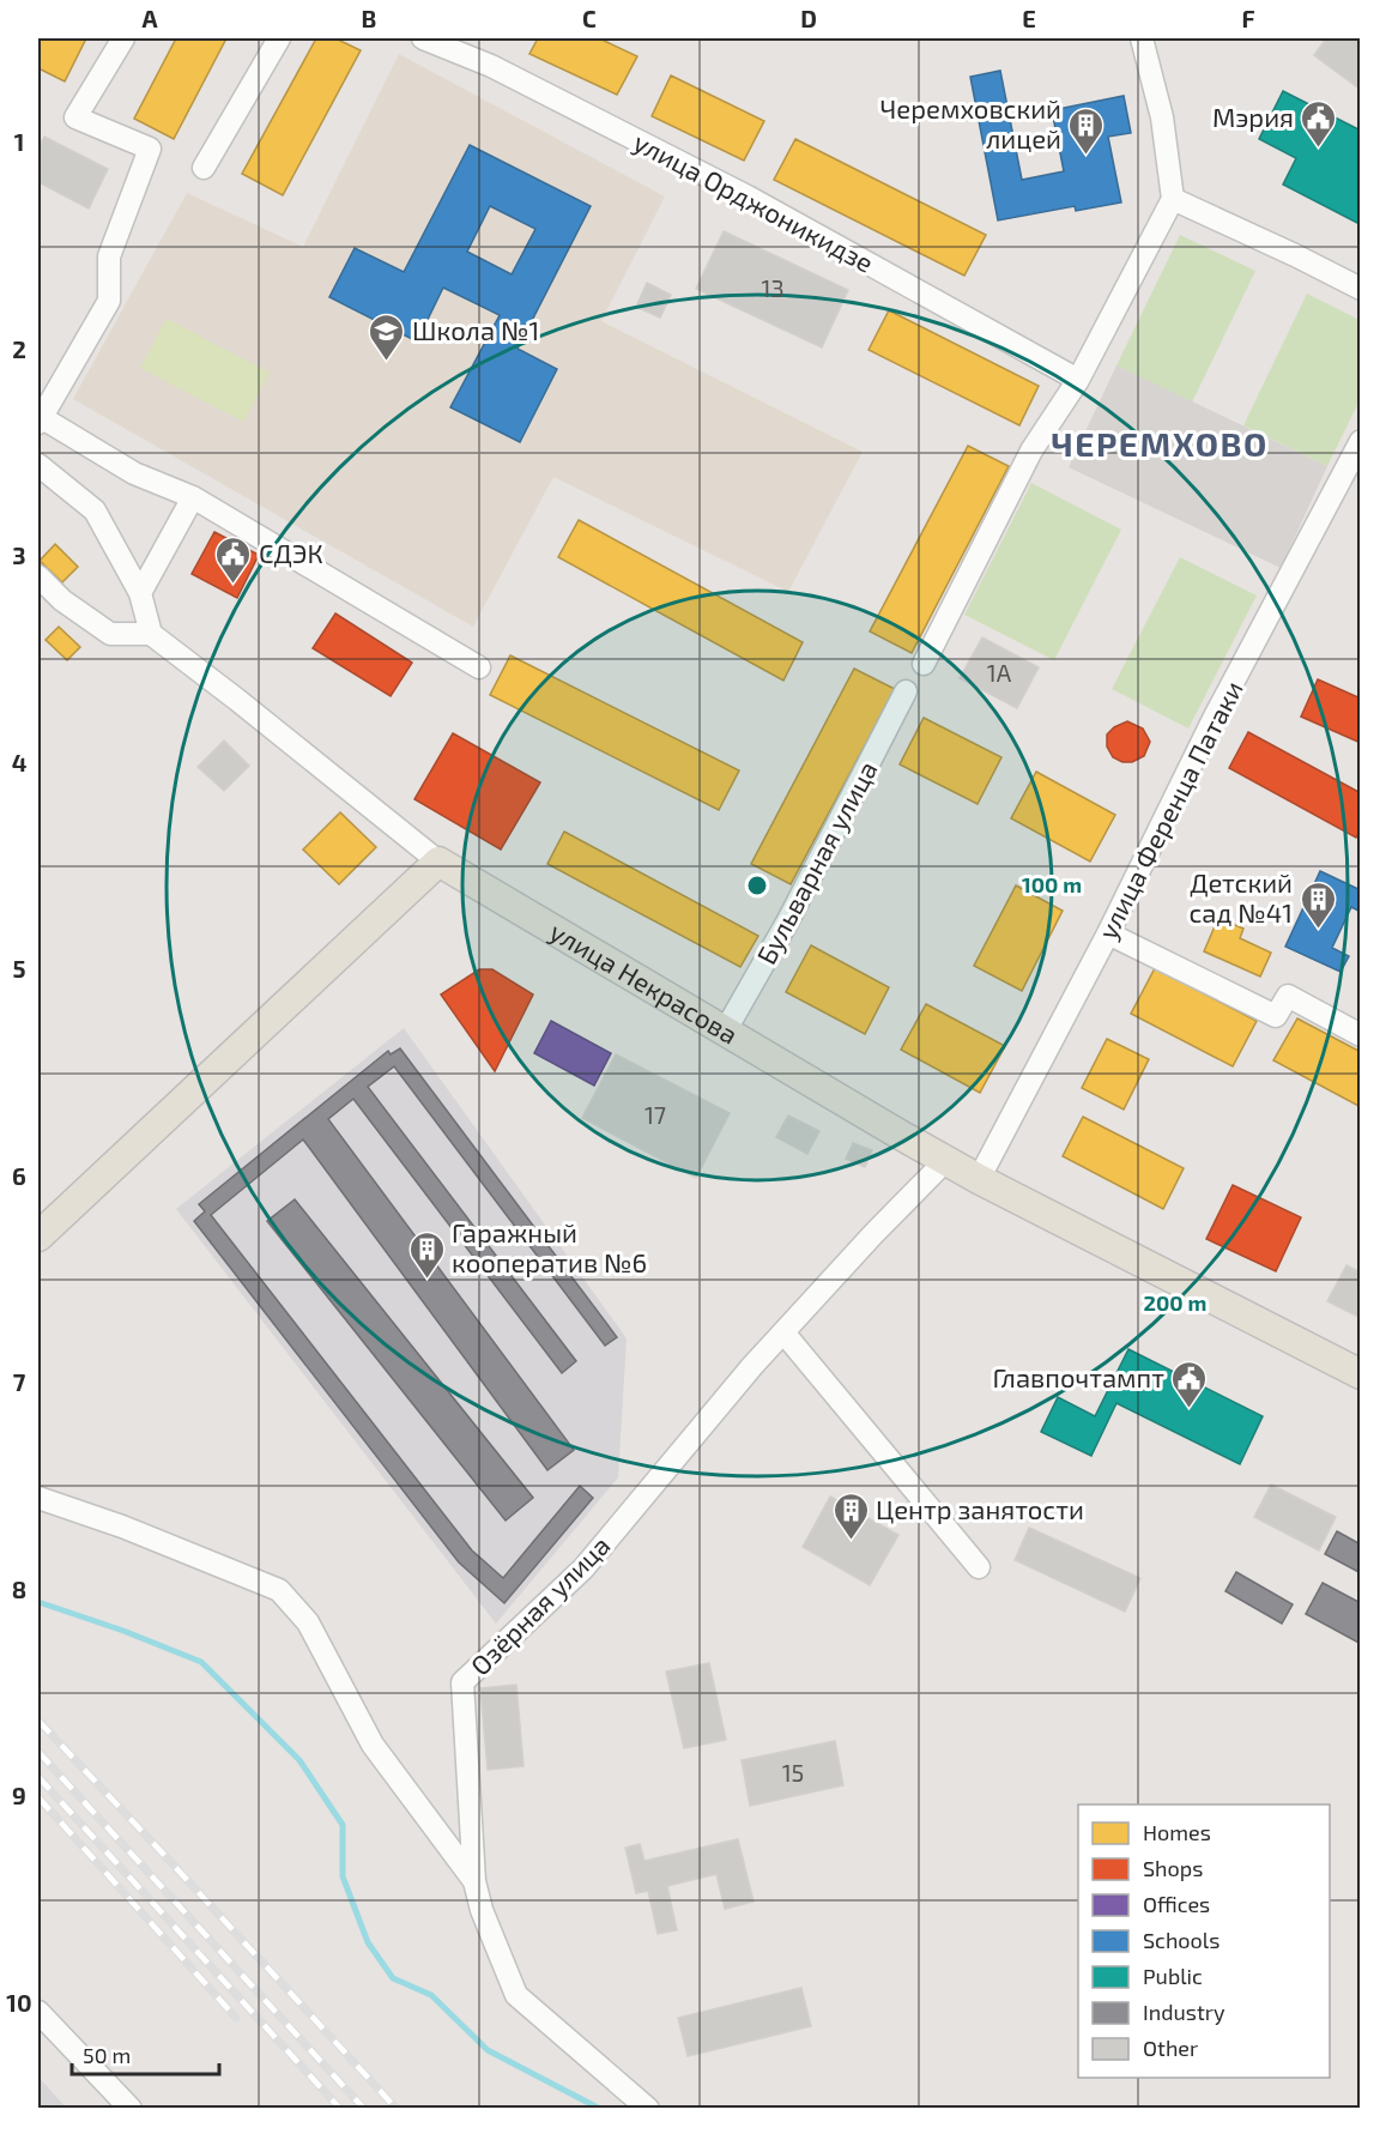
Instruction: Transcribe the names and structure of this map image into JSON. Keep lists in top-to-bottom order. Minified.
{"streets":{"main road":["улица Некрасова"],"street":["улица Орджоникидзе","улица Ференца Патаки","Бульварная улица","Озёрная улица"]},"crossings":[["улица Ференца Патаки","улица Некрасова"],["Бульварная улица","улица Некрасова"],["улица Некрасова","Озёрная улица"]],"districts":["ЧЕРЕМХОВО"],"places":{"public building":["Мэрия","СДЭК","Главпочтампт"],"building":["Черемховский лицей","Детский сад №41","Гаражный кооператив №6","Центр занятости"],"school or university":["Школа №1"]},"house_numbers":["13","1А","17","15"],"legend":["Homes","Shops","Offices","Schools","Public","Industry","Other"],"scale_bar":"50 m","grid":{"columns":["A","B","C","D","E","F"],"rows":["1","2","3","4","5","6","7","8","9","10"]},"rings":["100 m","200 m"]}
